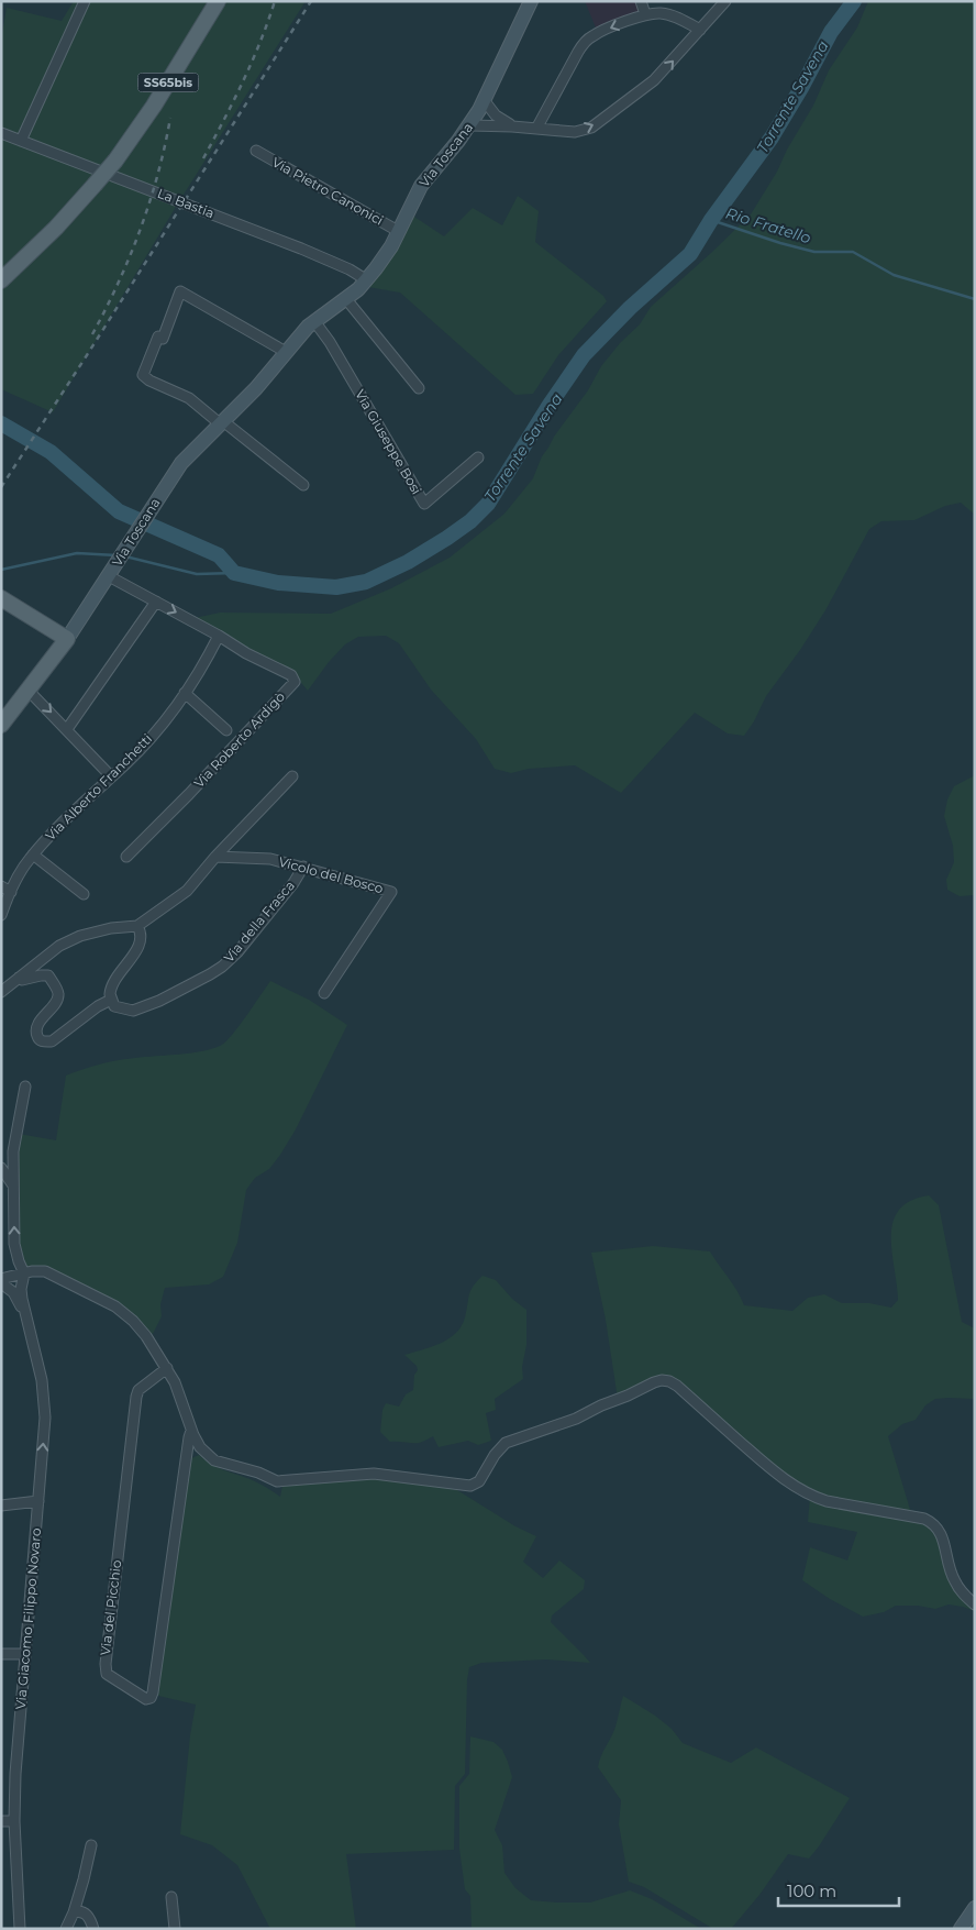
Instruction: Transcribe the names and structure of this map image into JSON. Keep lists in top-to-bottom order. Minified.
{"streets":{"main road":["SS65bis","Via Toscana"],"street":["Via Pietro Canonici","La Bastia","Via Giuseppe Bosi","Via Roberto Ardigò","Via Alberto Franchetti","Vicolo del Bosco","Via della Frasca","Via del Picchio","Via Giacomo Filippo Novaro"]},"crossings":[["Via Toscana","Via Pietro Canonici"],["Via Toscana","La Bastia"],["Via Toscana","Via Giuseppe Bosi"],["Via Toscana","Via Roberto Ardigò"],["Via Roberto Ardigò","Via Alberto Franchetti"],["Vicolo del Bosco","Via della Frasca"]],"water":["Torrente Savena","Rio Fratello"],"scale_bar":"100 m"}
